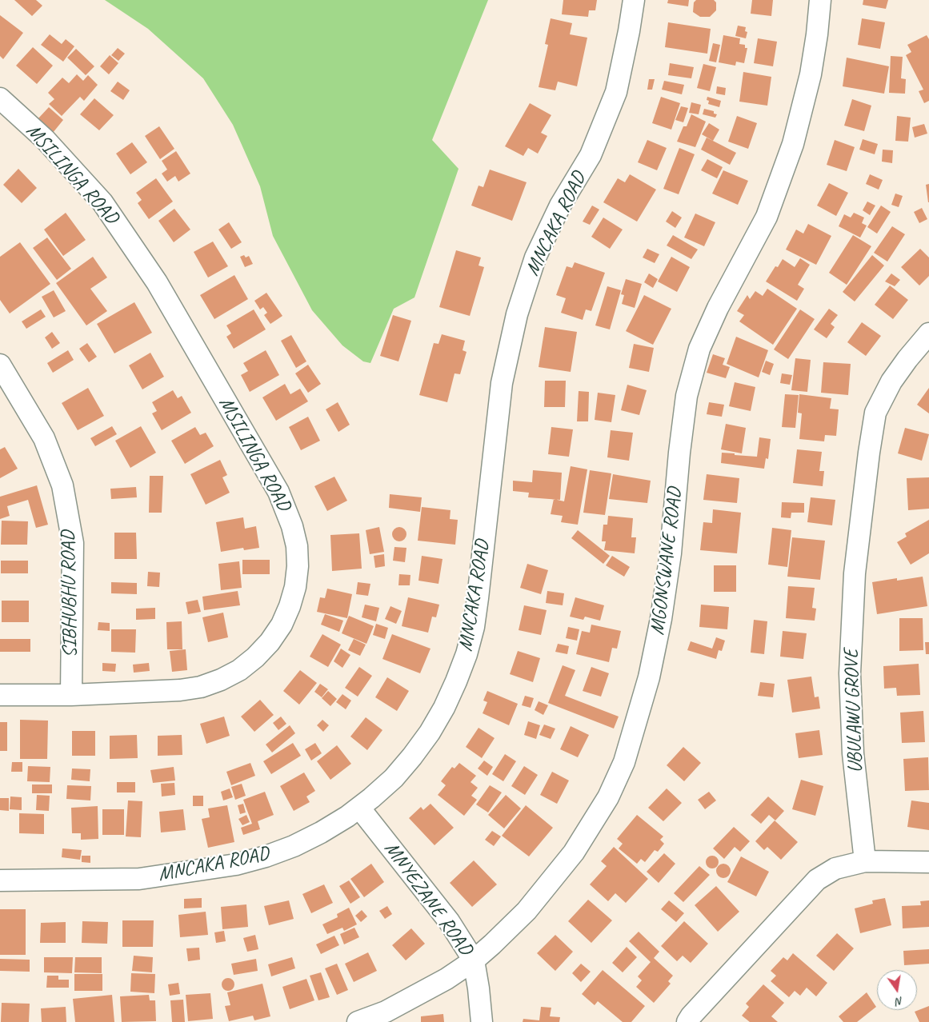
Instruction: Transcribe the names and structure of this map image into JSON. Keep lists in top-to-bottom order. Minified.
{"streets":{"street":["MSILINGA ROAD","MNCAKA ROAD","MGONSWANE ROAD","SIBHUBHU ROAD","UBULAWU GROVE","MNYEZANE ROAD"]},"crossings":[["MSILINGA ROAD","SIBHUBHU ROAD"],["MNCAKA ROAD","MNYEZANE ROAD"],["MGONSWANE ROAD","MNYEZANE ROAD"]],"north":"bottom"}
